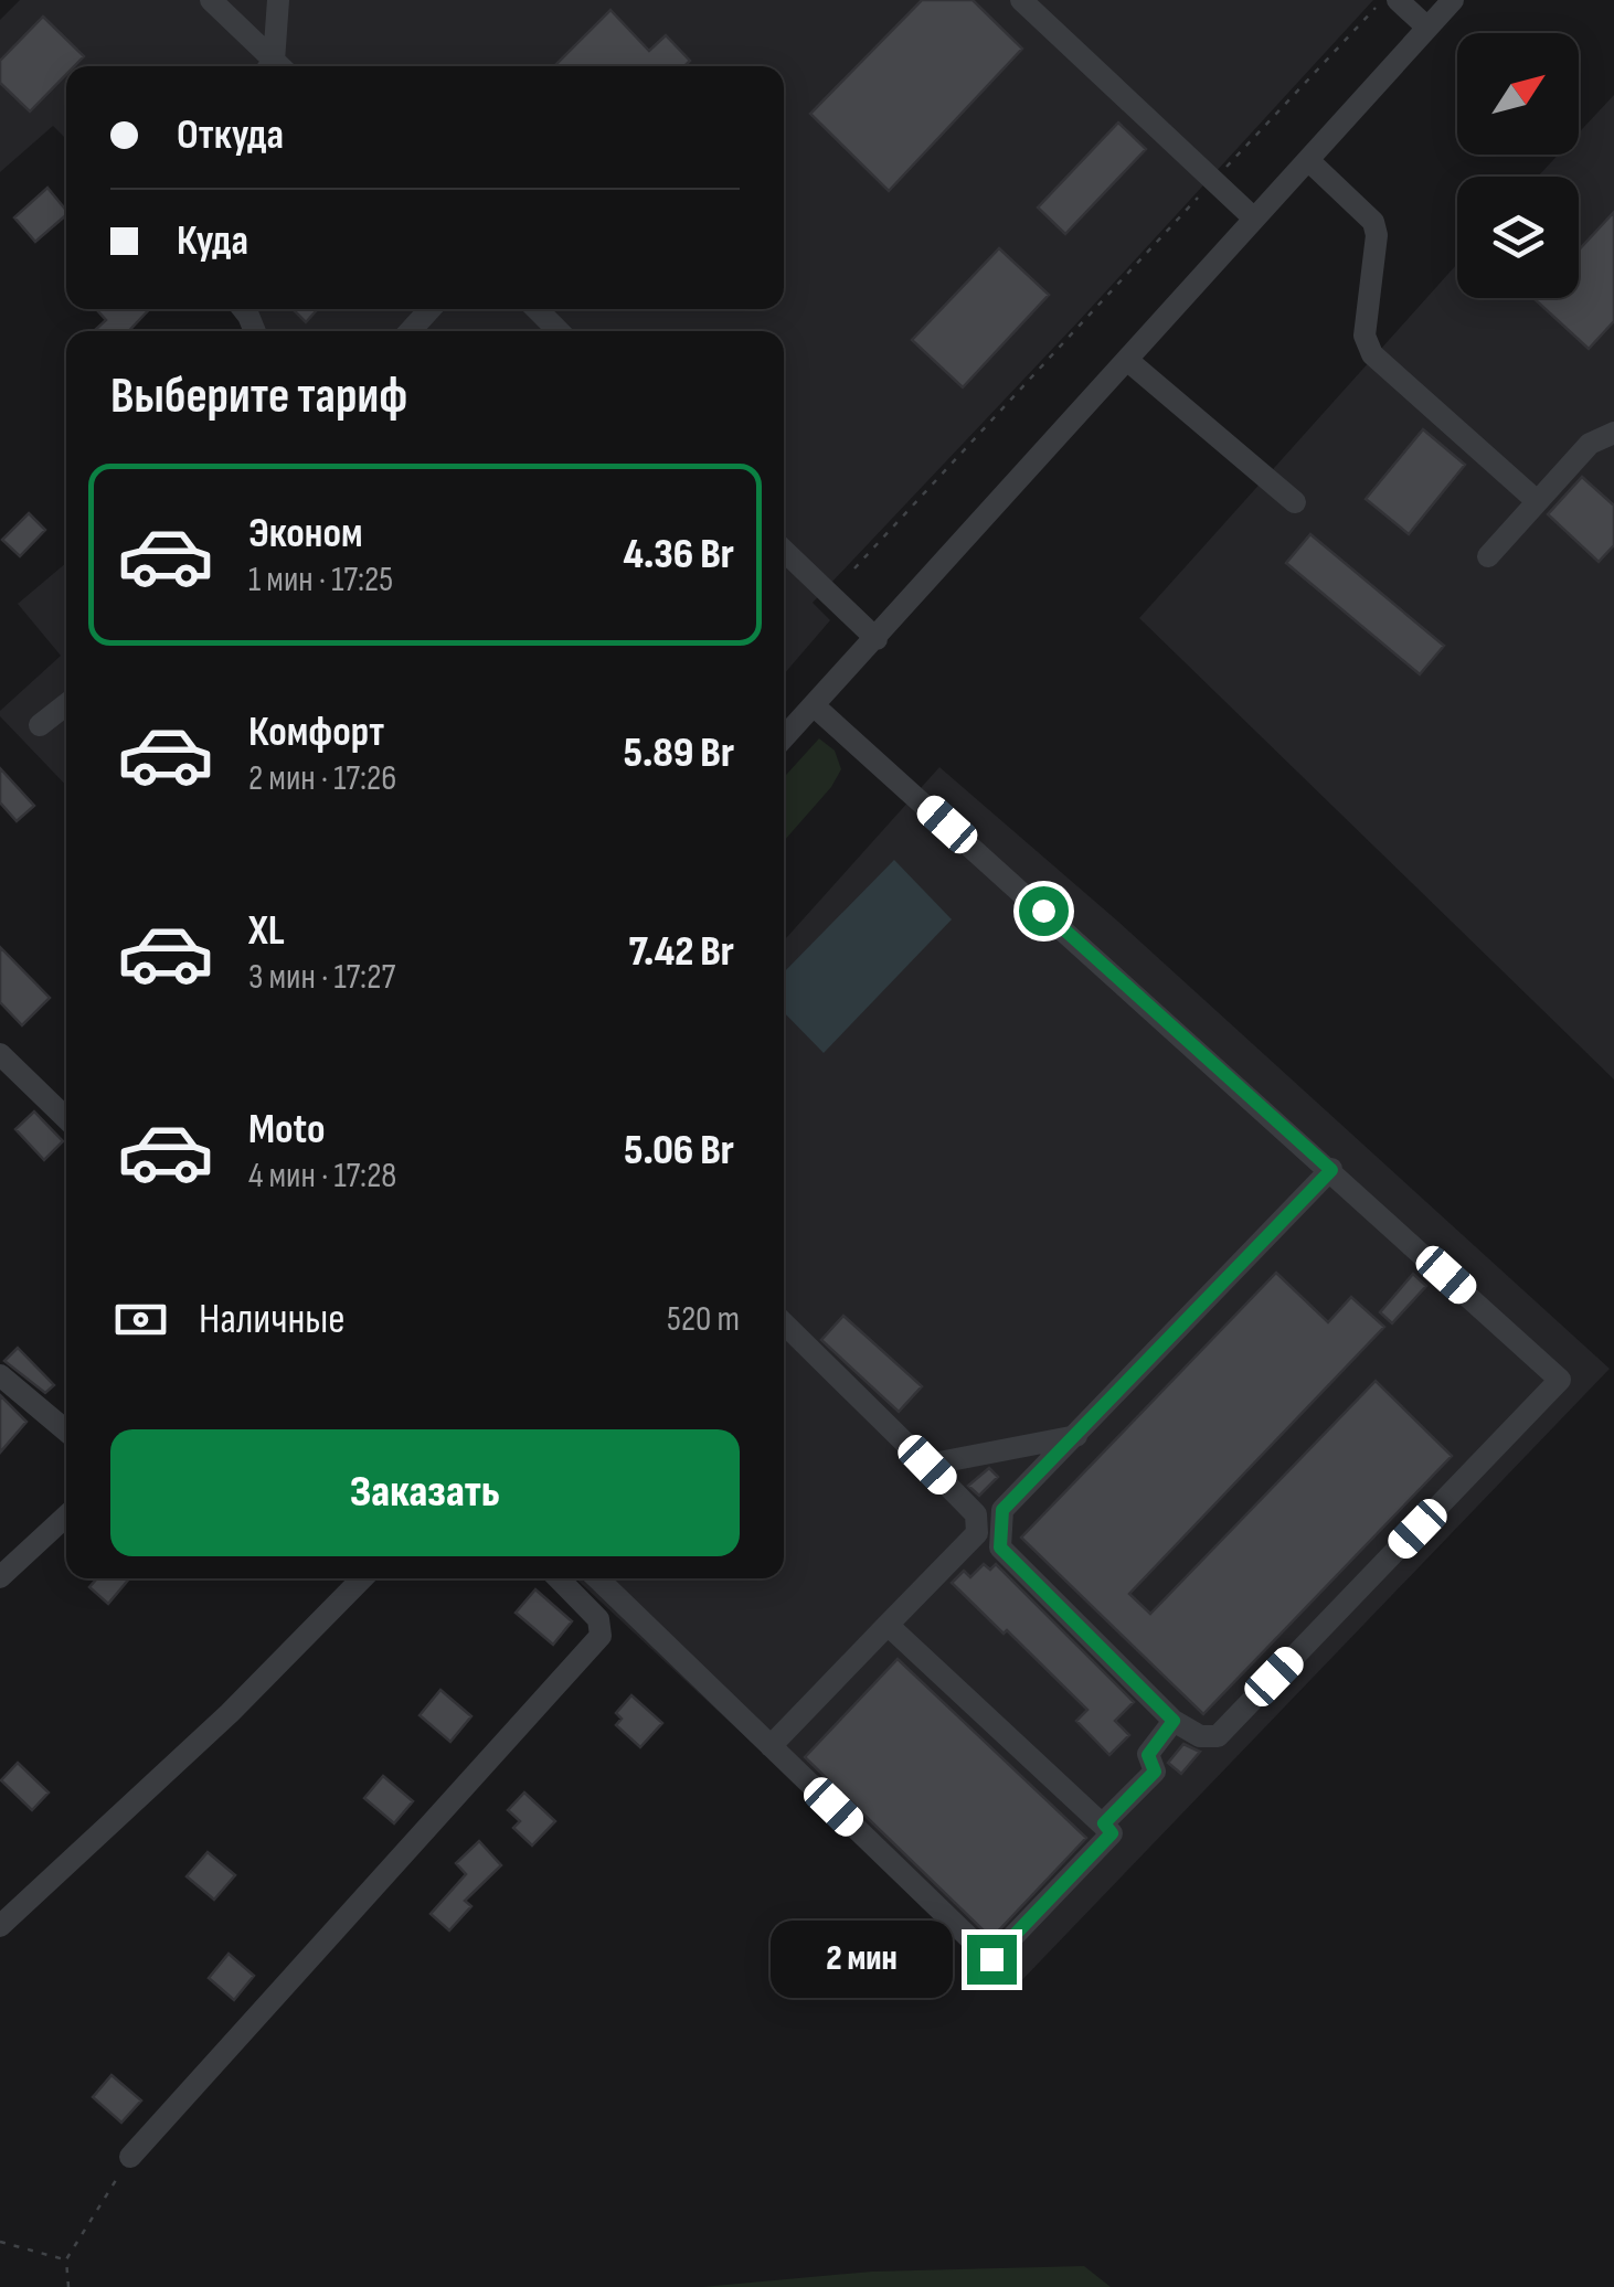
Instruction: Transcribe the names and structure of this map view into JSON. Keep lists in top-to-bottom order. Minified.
{"north":"top right","page":{"banner":["Откуда","Куда"],"heading":"Выберите тариф","list":[{"name":"Эконом","note":"1 мин · 17:25","value":"4.36 Br"},{"name":"Комфорт","note":"2 мин · 17:26","value":"5.89 Br"},{"name":"XL","note":"3 мин · 17:27","value":"7.42 Br"},{"name":"Moto","note":"4 мин · 17:28","value":"5.06 Br"}],"pay":["Наличные","520 m"],"buttons":"Заказать","bubble":"2 мин"}}
